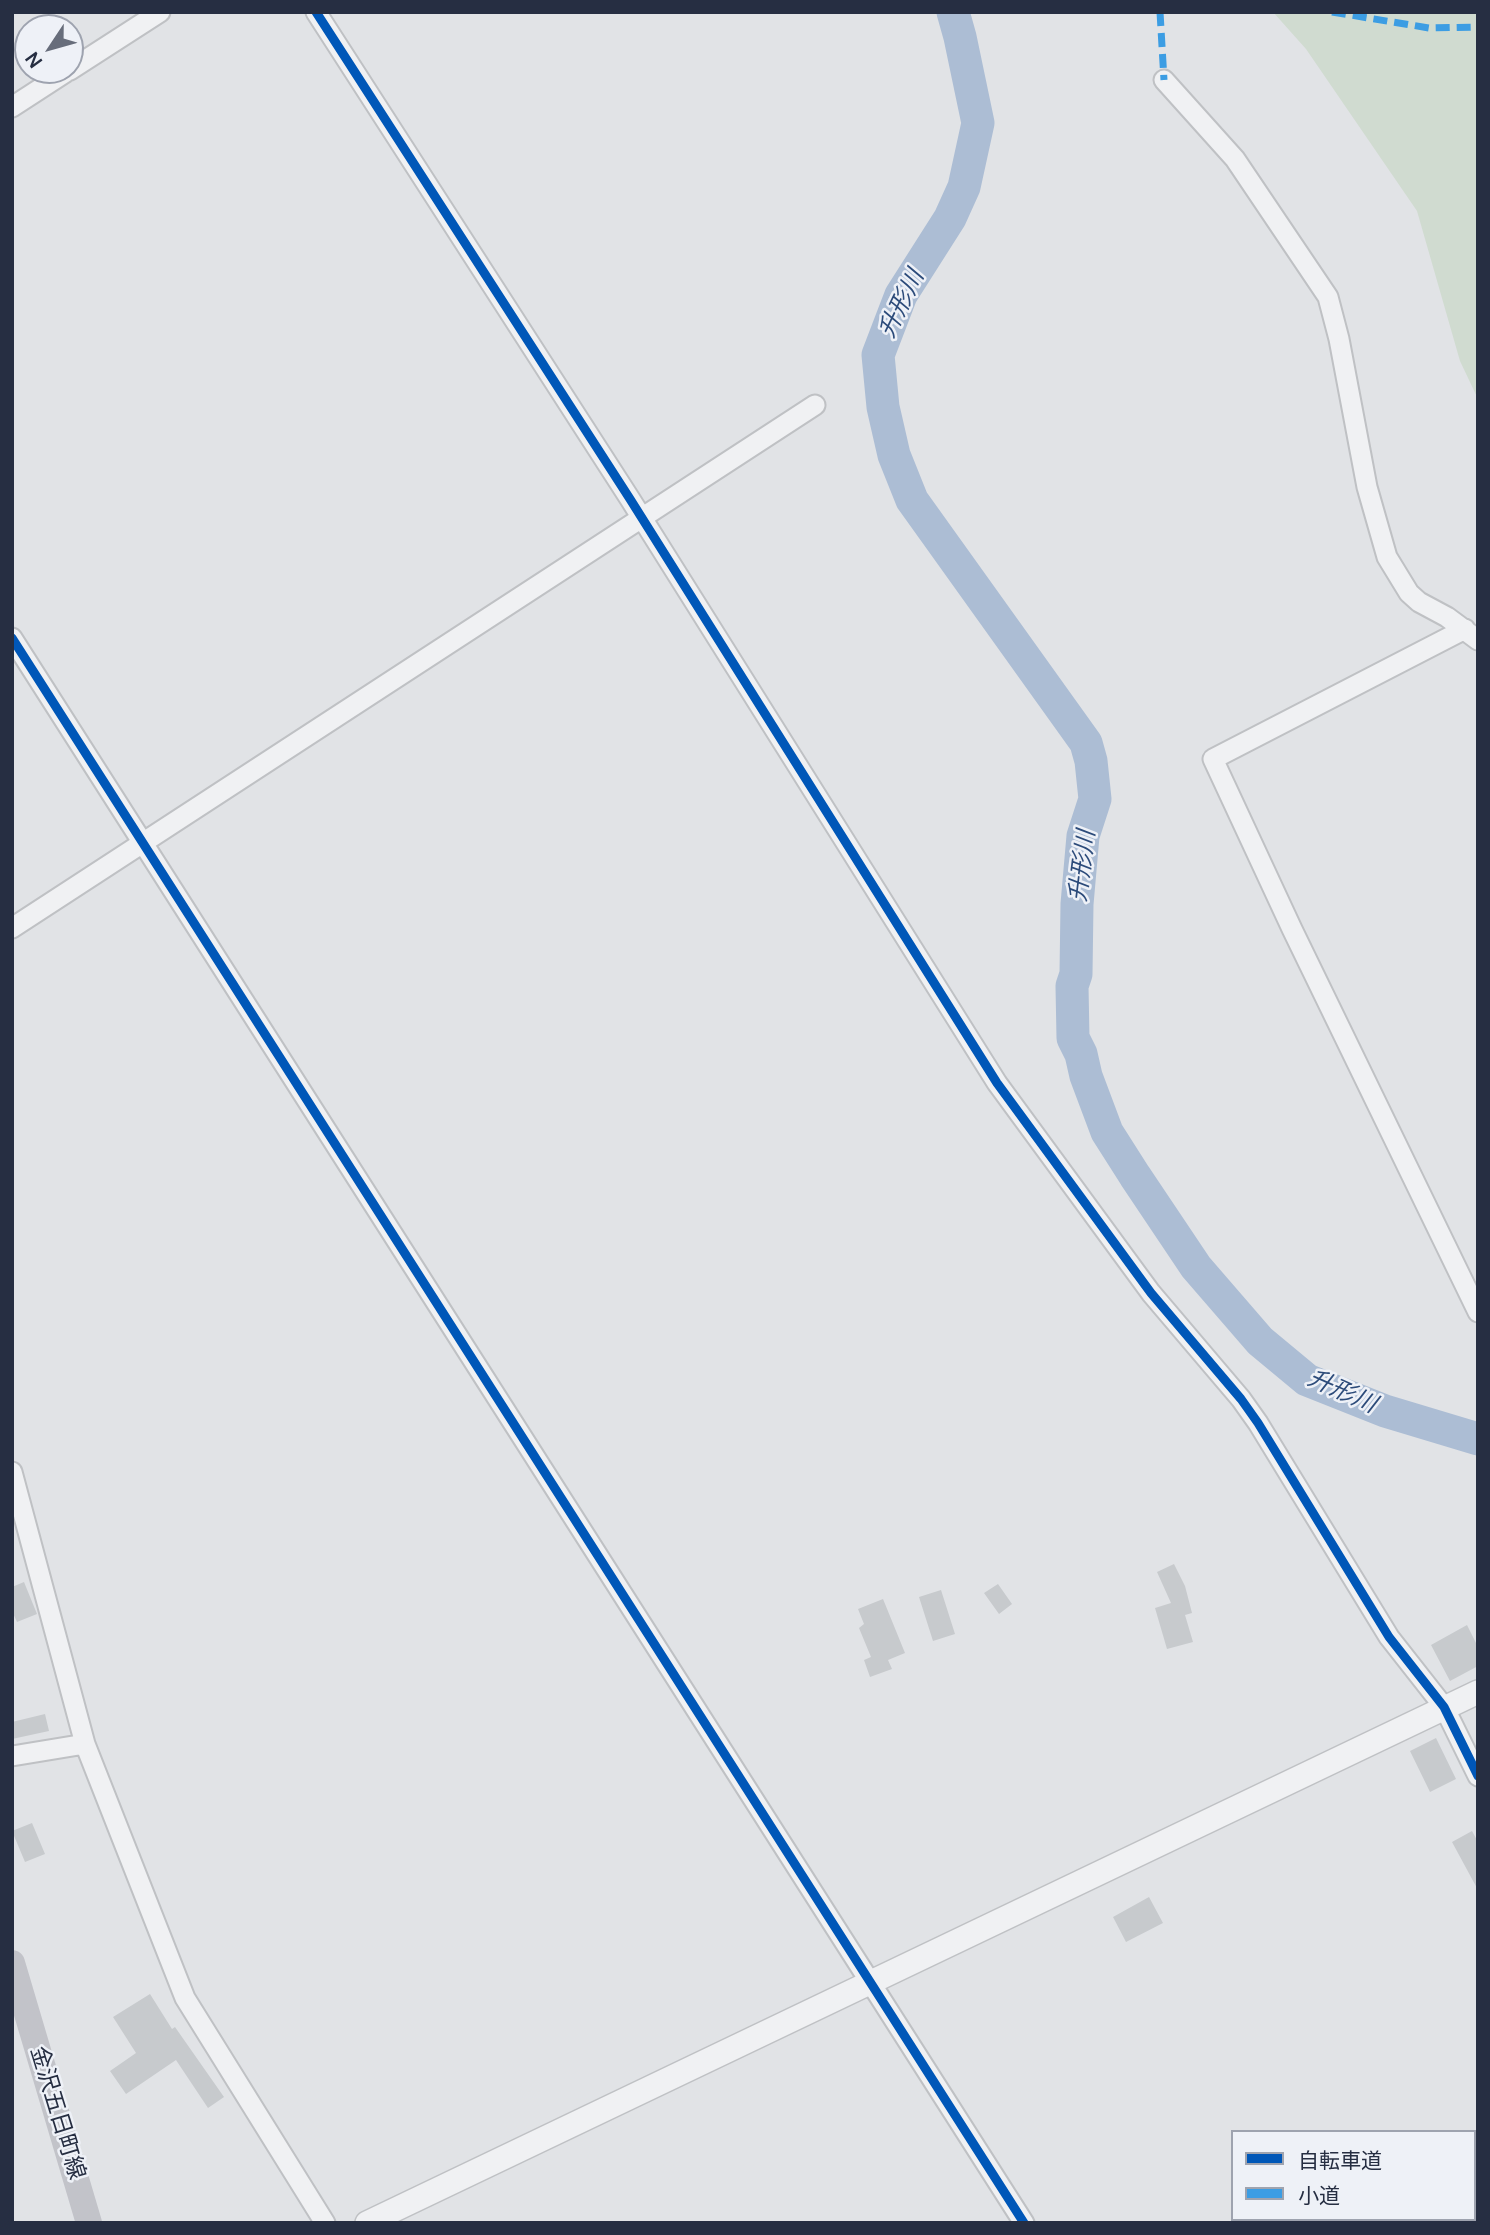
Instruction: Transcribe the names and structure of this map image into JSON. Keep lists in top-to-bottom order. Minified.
{"streets":{"main road":["金沢五日町線"]},"water":["升形川"],"legend":["自転車道","小道"],"north":"bottom left"}
